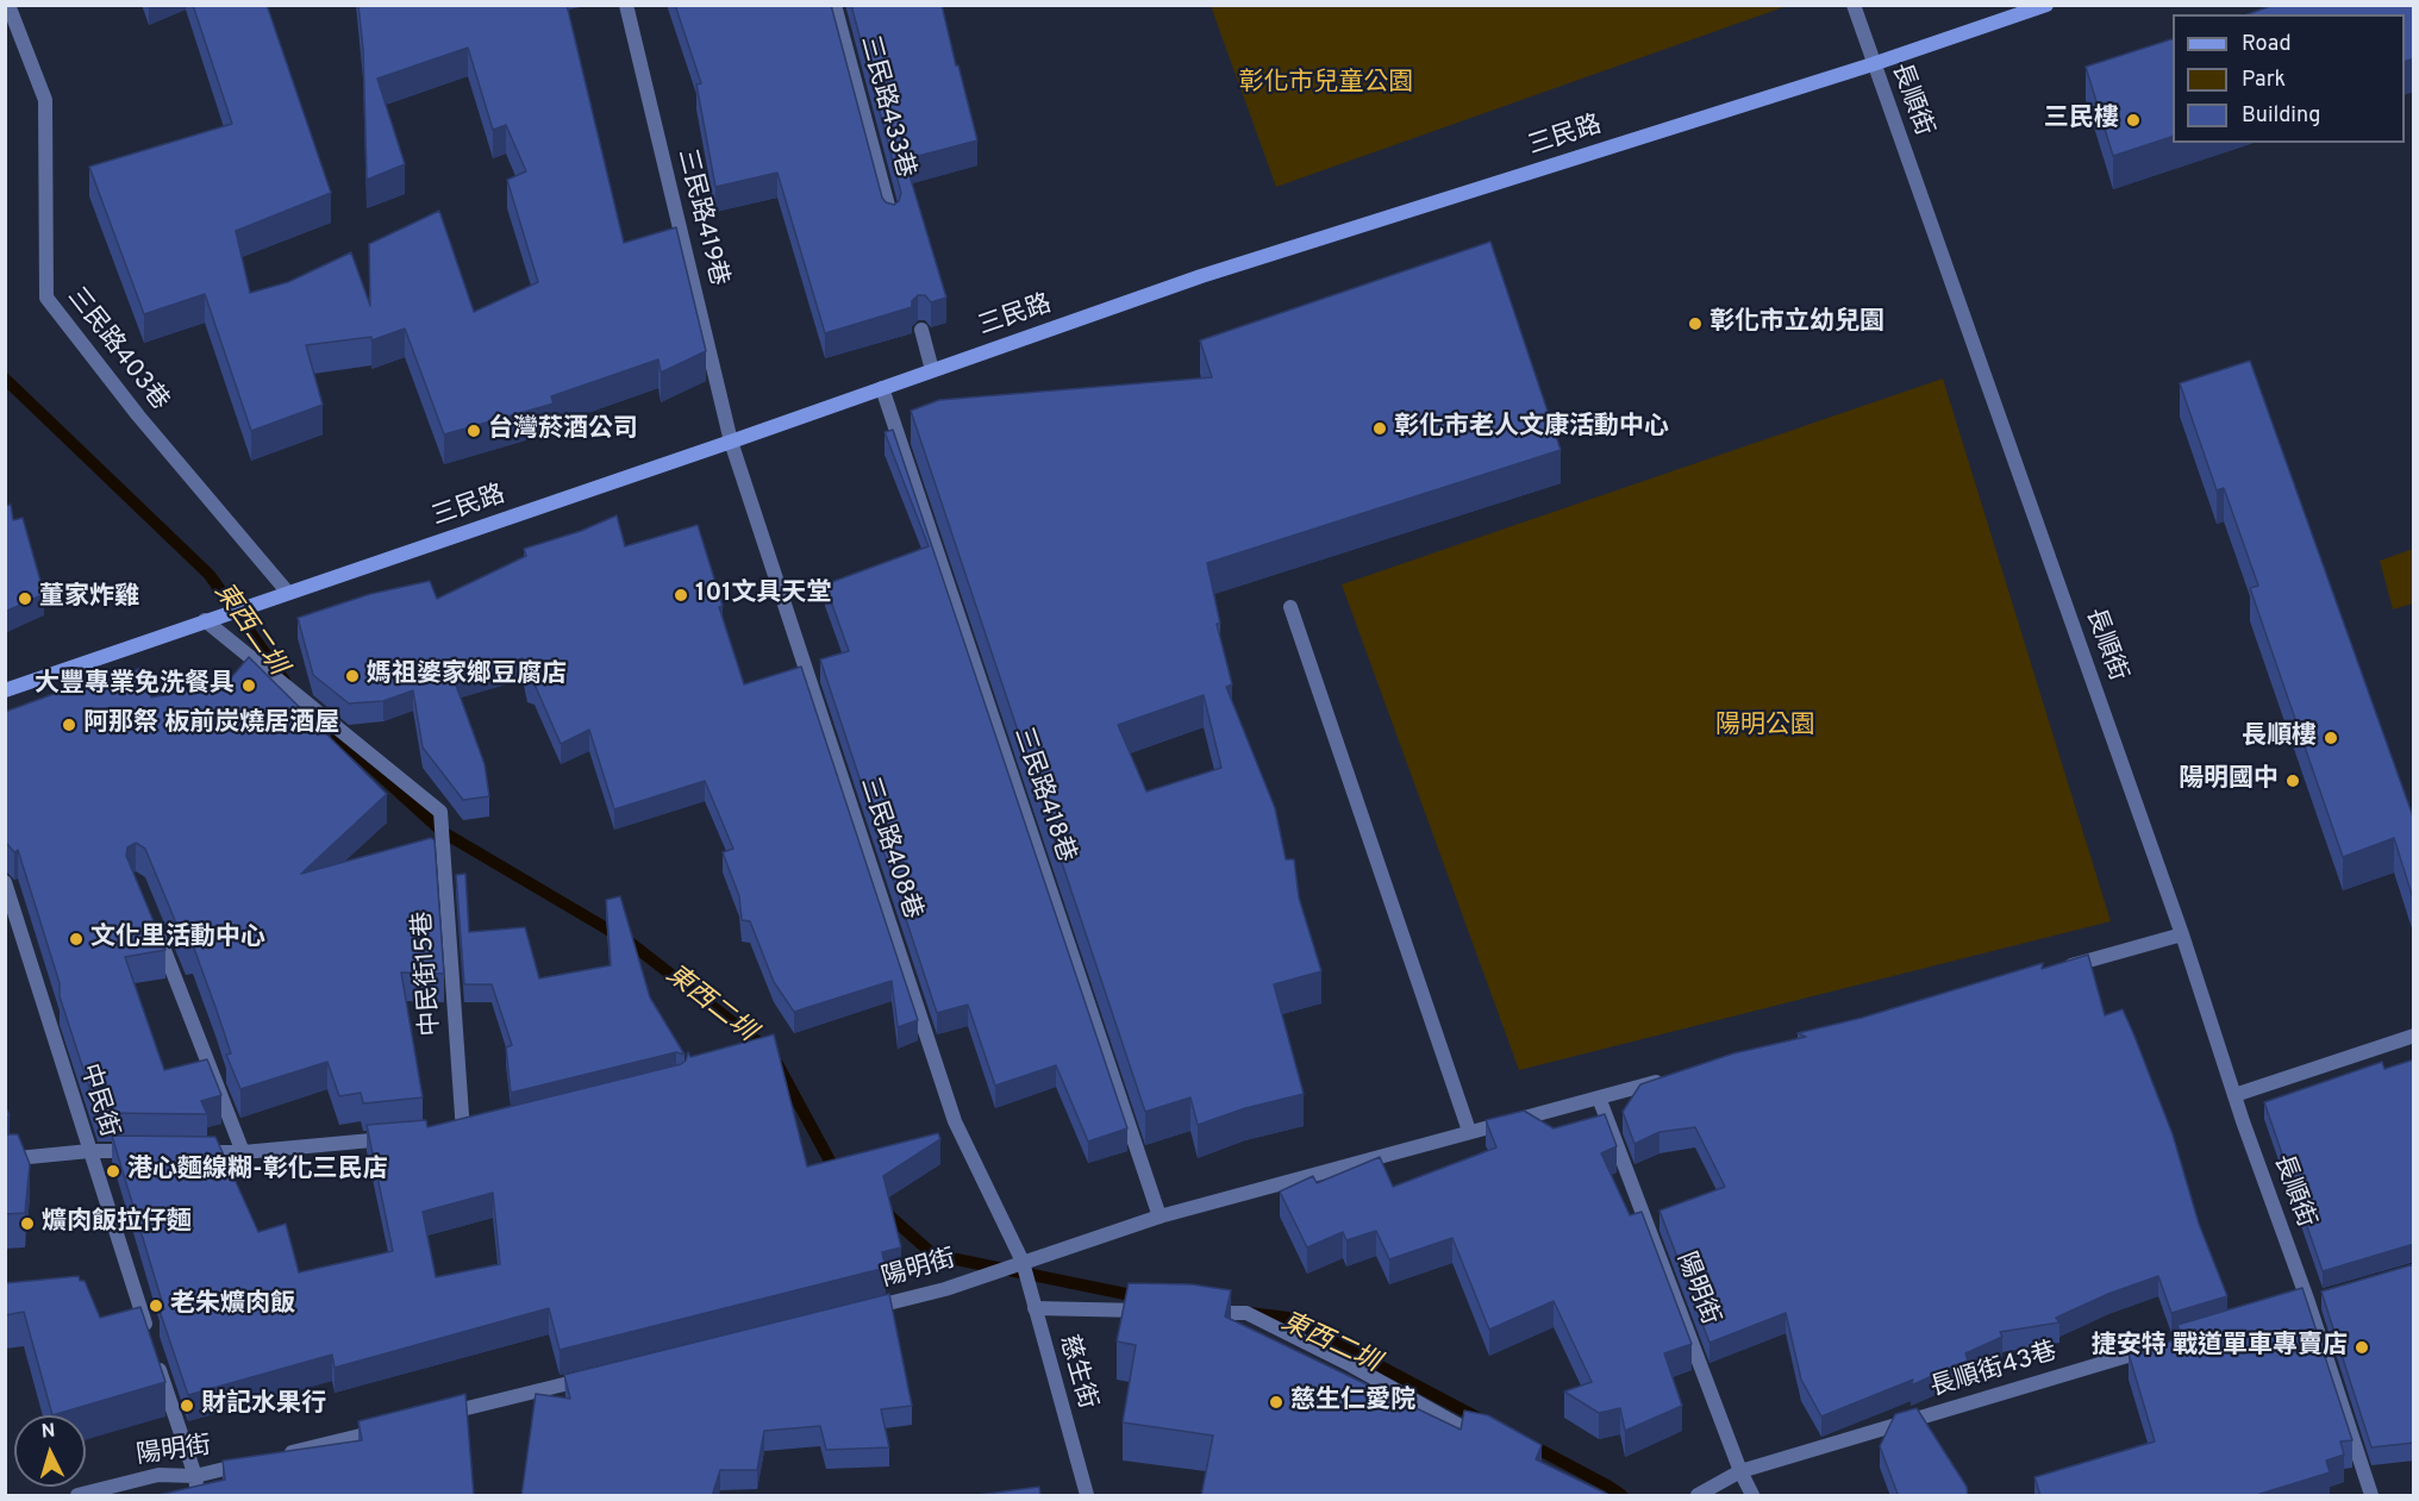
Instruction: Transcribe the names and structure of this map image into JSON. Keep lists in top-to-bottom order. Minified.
{"streets":{"street":["長順街","三民路433巷","三民路","三民路419巷","三民路403巷","三民路418巷","三民路408巷","中民街15巷","中民街","陽明街","長順街43巷","慈生街"]},"crossings":[["長順街","三民路"],["三民路","三民路419巷"],["三民路","三民路403巷"],["三民路","三民路418巷"],["三民路","三民路408巷"],["三民路","中民街15巷"],["三民路419巷","三民路408巷"],["三民路418巷","陽明街"],["三民路408巷","陽明街"],["三民路408巷","慈生街"],["中民街","陽明街"],["陽明街","長順街43巷"],["陽明街","慈生街"]],"water":["東西二圳"],"parks":["彰化市兒童公園","陽明公園"],"places":["三民樓","彰化市立幼兒園","彰化市老人文康活動中心","台灣菸酒公司","101文具天堂","董家炸雞","媽祖婆家鄉豆腐店","大豐專業免洗餐具","阿那祭 板前炭燒居酒屋","長順樓","陽明國中","文化里活動中心","港心麵線糊-彰化三民店","爌肉飯拉仔麵","老朱爌肉飯","捷安特 戰道單車專賣店","慈生仁愛院","財記水果行"],"legend":["Road","Park","Building"],"north":"top"}
